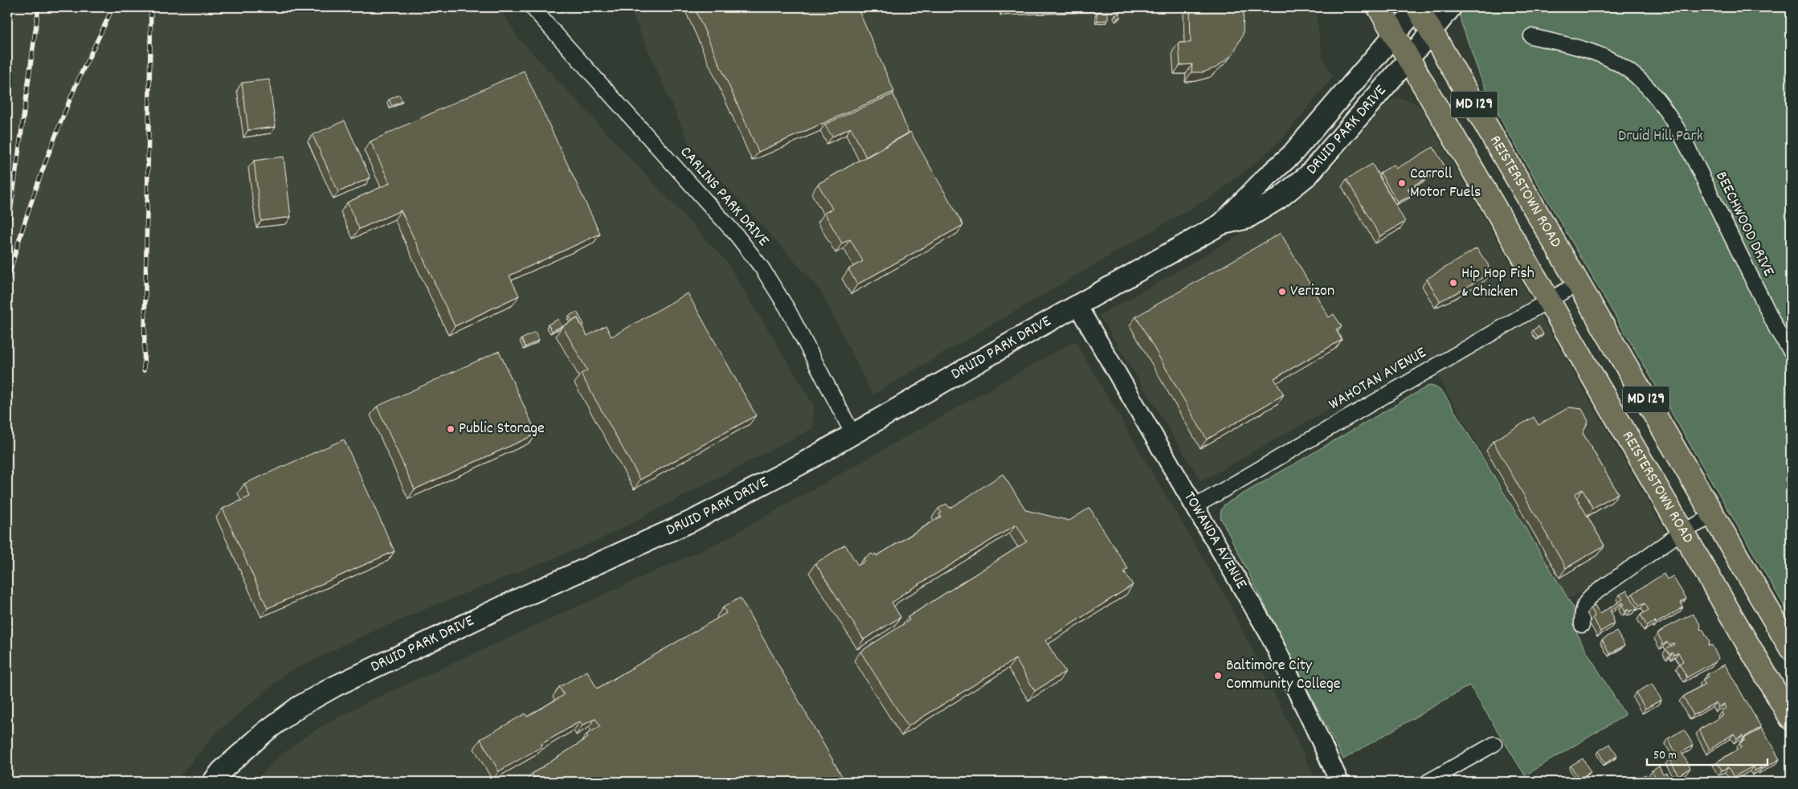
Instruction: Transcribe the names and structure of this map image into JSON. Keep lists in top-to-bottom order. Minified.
{"streets":{"main road":["MD 129","DRUID PARK DRIVE","REISTERSTOWN ROAD"],"street":["CARLINS PARK DRIVE","BEECHWOOD DRIVE","WAHOTAN AVENUE","TOWANDA AVENUE"]},"crossings":[["MD 129","DRUID PARK DRIVE"],["MD 129","REISTERSTOWN ROAD"],["DRUID PARK DRIVE","REISTERSTOWN ROAD"],["DRUID PARK DRIVE","CARLINS PARK DRIVE"],["DRUID PARK DRIVE","TOWANDA AVENUE"],["REISTERSTOWN ROAD","WAHOTAN AVENUE"],["WAHOTAN AVENUE","TOWANDA AVENUE"]],"parks":["Druid Hill Park"],"places":["Carroll Motor Fuels","Hip Hop Fish & Chicken","Verizon","Public Storage","Baltimore City Community College"],"scale_bar":"50 m"}
